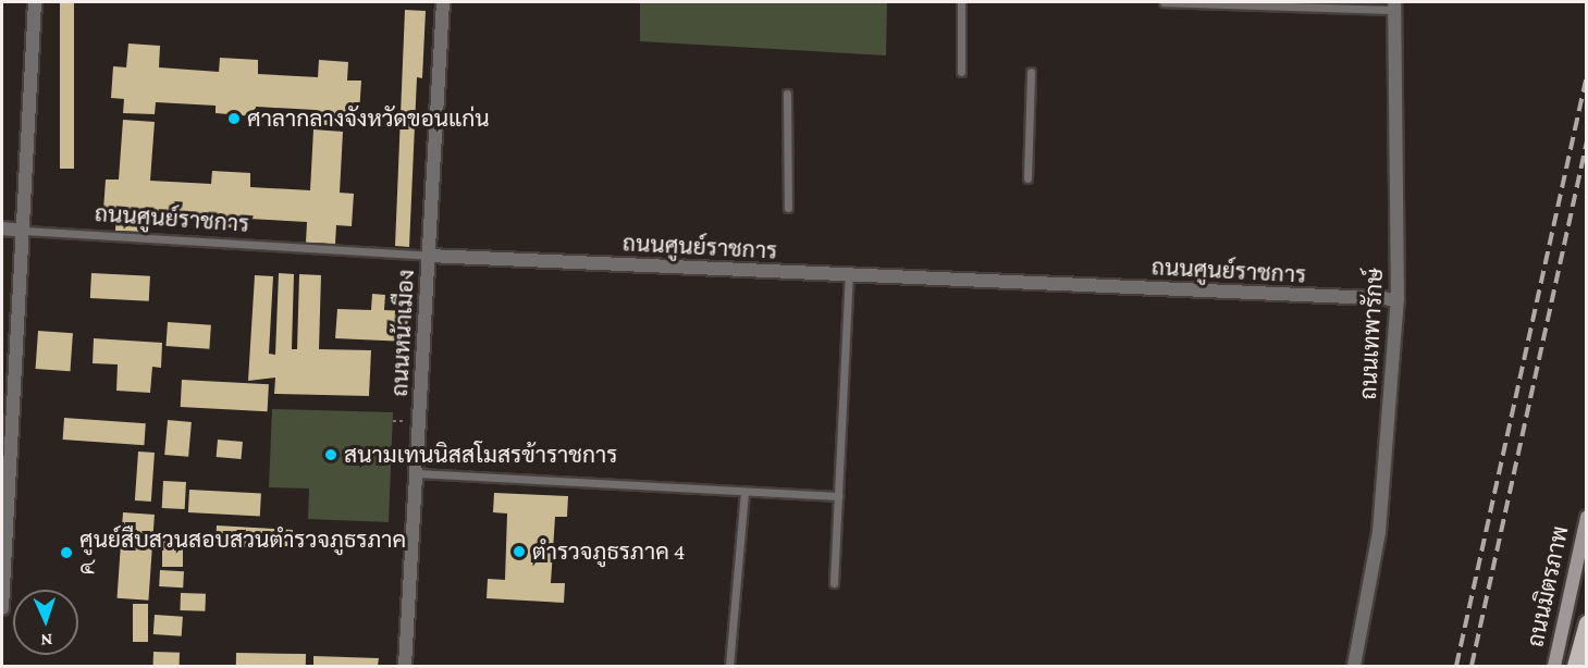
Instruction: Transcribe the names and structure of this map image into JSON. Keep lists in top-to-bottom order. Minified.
{"streets":{"main road":["ถนนมิตรภาพ"],"street":["ถนนศูนย์ราชการ","ถนนหน้าเมือง","ถนนเทพารักษ์"]},"crossings":[["ถนนศูนย์ราชการ","ถนนหน้าเมือง"],["ถนนศูนย์ราชการ","ถนนเทพารักษ์"]],"places":["ศาลากลางจังหวัดขอนแก่น","สนามเทนนิสสโมสรข้าราชการ","ตำรวจภูธรภาค 4","ศูนย์สืบสวนสอบสวนตำรวจภูธรภาค ๔"],"north":"bottom"}
